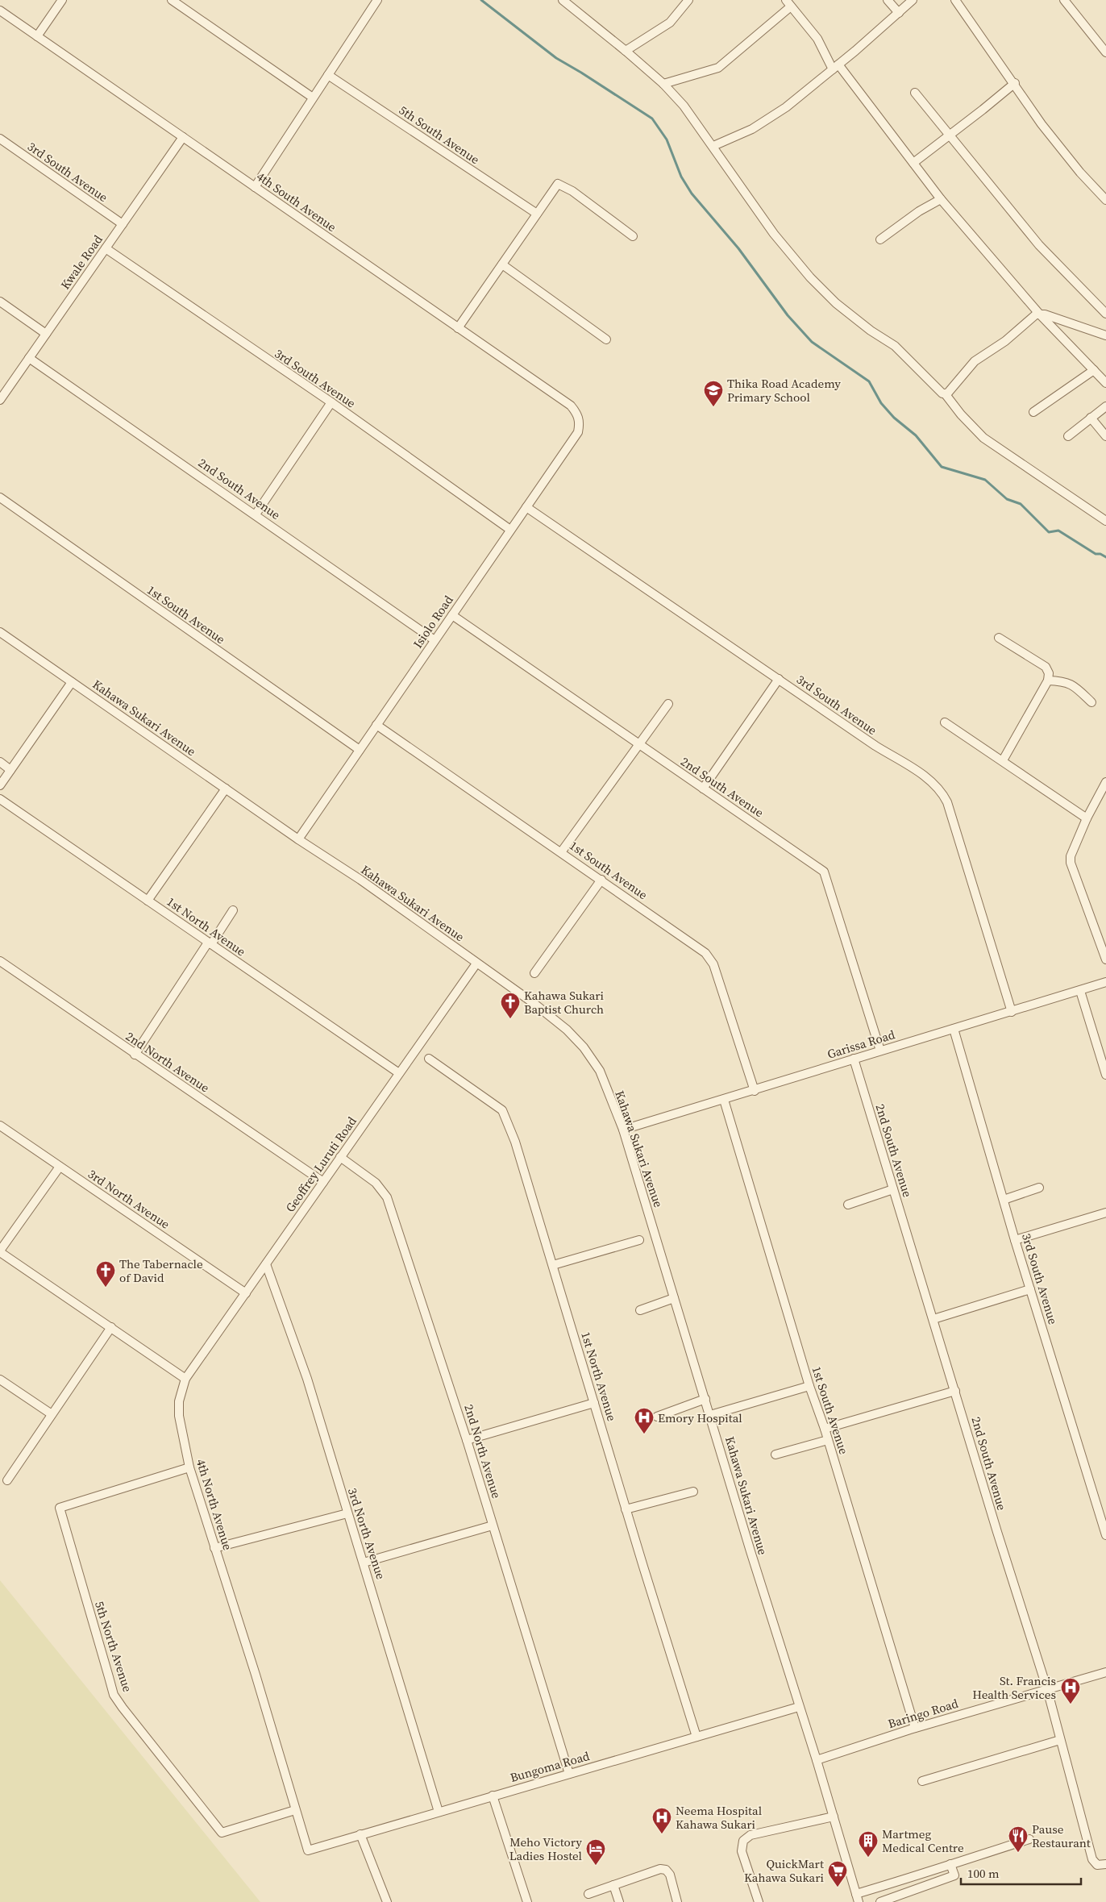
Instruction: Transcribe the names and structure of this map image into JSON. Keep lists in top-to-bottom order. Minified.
{"streets":{"street":["5th South Avenue","3rd South Avenue","4th South Avenue","Kwale Road","2nd South Avenue","1st South Avenue","Isiolo Road","Kahawa Sukari Avenue","1st North Avenue","Garissa Road","2nd North Avenue","Geoffrey Luruti Road","3rd North Avenue","4th North Avenue","5th North Avenue","Baringo Road","Bungoma Road"]},"crossings":[["3rd South Avenue","Kwale Road"],["3rd South Avenue","Isiolo Road"],["3rd South Avenue","Garissa Road"],["4th South Avenue","Kwale Road"],["4th South Avenue","Isiolo Road"],["Kwale Road","2nd South Avenue"],["2nd South Avenue","Isiolo Road"],["2nd South Avenue","Garissa Road"],["2nd South Avenue","Baringo Road"],["1st South Avenue","Isiolo Road"],["1st South Avenue","Garissa Road"],["1st South Avenue","Baringo Road"],["Isiolo Road","Kahawa Sukari Avenue"],["Kahawa Sukari Avenue","Garissa Road"],["Kahawa Sukari Avenue","Geoffrey Luruti Road"],["Kahawa Sukari Avenue","Baringo Road"],["Kahawa Sukari Avenue","Bungoma Road"],["1st North Avenue","Geoffrey Luruti Road"],["1st North Avenue","Bungoma Road"],["2nd North Avenue","Geoffrey Luruti Road"],["2nd North Avenue","Bungoma Road"],["Geoffrey Luruti Road","3rd North Avenue"],["Geoffrey Luruti Road","4th North Avenue"],["3rd North Avenue","Bungoma Road"],["4th North Avenue","5th North Avenue"],["4th North Avenue","Bungoma Road"]],"places":{"school or university":["Thika Road Academy Primary School"],"church":["Kahawa Sukari Baptist Church","The Tabernacle of David"],"hospital":["Emory Hospital","St. Francis Health Services","Neema Hospital Kahawa Sukari"],"restaurant":["Pause Restaurant"],"building":["Martmeg Medical Centre"],"hotel":["Meho Victory Ladies Hostel"],"supermarket":["QuickMart Kahawa Sukari"]},"scale_bar":"100 m"}
